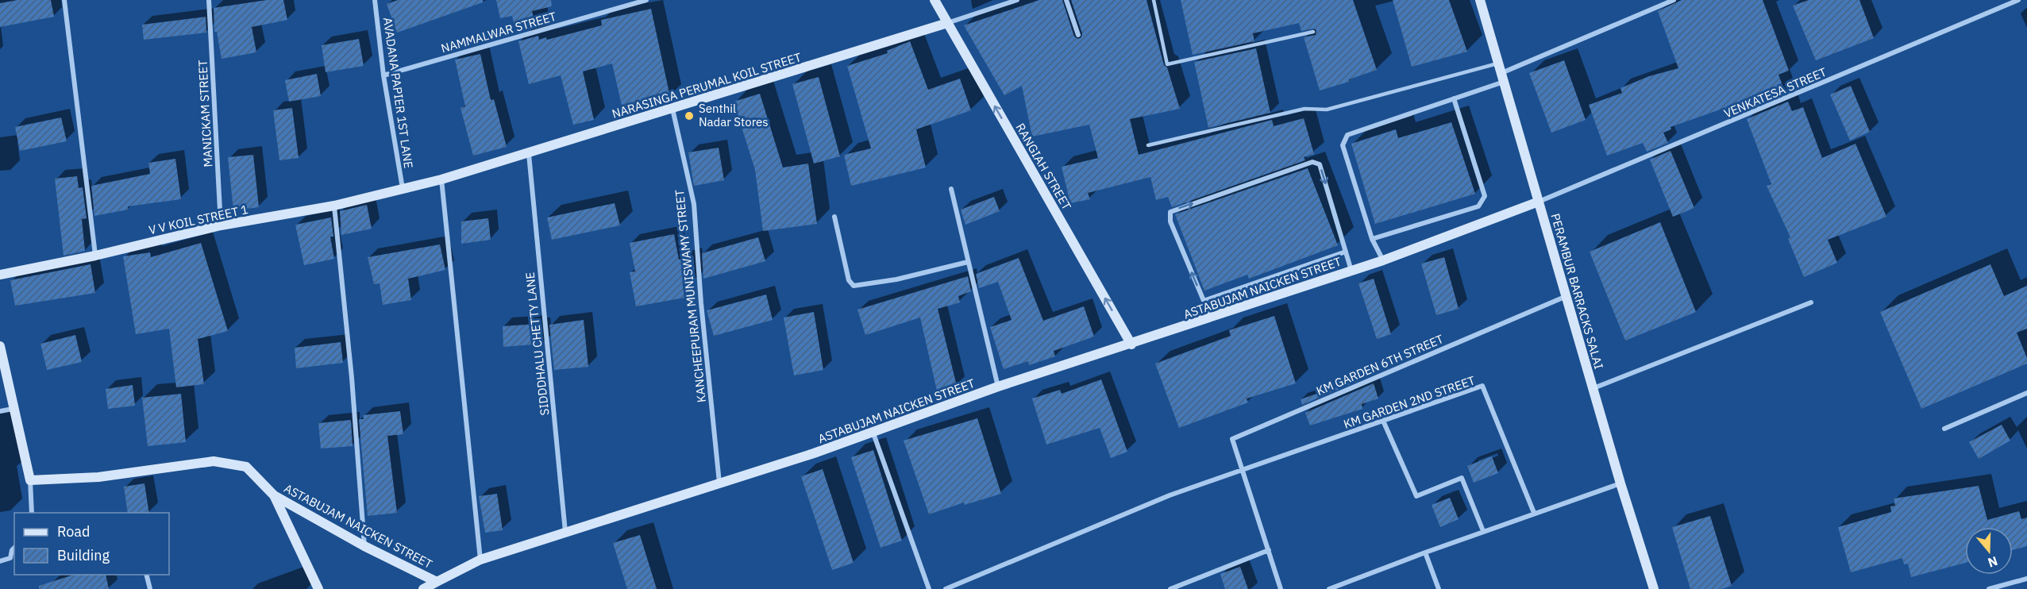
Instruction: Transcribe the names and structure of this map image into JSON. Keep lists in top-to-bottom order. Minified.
{"streets":{"street":["NAMMALWAR STREET","NARASINGA PERUMAL KOIL STREET","AVADANA PAPIER 1ST LANE","VENKATESA STREET","MANICKAM STREET","RANGIAH STREET","V V KOIL STREET 1","ASTABUJAM NAICKEN STREET","PERAMBUR BARRACKS SALAI","KANCHEEPURAM MUNISWAMY STREET","SIDDDHALU CHETTY LANE","KM GARDEN 6TH STREET","KM GARDEN 2ND STREET"]},"crossings":[["NAMMALWAR STREET","AVADANA PAPIER 1ST LANE"],["NARASINGA PERUMAL KOIL STREET","AVADANA PAPIER 1ST LANE"],["NARASINGA PERUMAL KOIL STREET","RANGIAH STREET"],["NARASINGA PERUMAL KOIL STREET","V V KOIL STREET 1"],["NARASINGA PERUMAL KOIL STREET","KANCHEEPURAM MUNISWAMY STREET"],["NARASINGA PERUMAL KOIL STREET","SIDDDHALU CHETTY LANE"],["AVADANA PAPIER 1ST LANE","V V KOIL STREET 1"],["VENKATESA STREET","ASTABUJAM NAICKEN STREET"],["VENKATESA STREET","PERAMBUR BARRACKS SALAI"],["MANICKAM STREET","V V KOIL STREET 1"],["RANGIAH STREET","ASTABUJAM NAICKEN STREET"],["ASTABUJAM NAICKEN STREET","PERAMBUR BARRACKS SALAI"],["ASTABUJAM NAICKEN STREET","KANCHEEPURAM MUNISWAMY STREET"],["ASTABUJAM NAICKEN STREET","SIDDDHALU CHETTY LANE"],["PERAMBUR BARRACKS SALAI","KM GARDEN 6TH STREET"],["KM GARDEN 6TH STREET","KM GARDEN 2ND STREET"]],"one_way":["RANGIAH STREET"],"places":["Senthil Nadar Stores"],"legend":["Road","Building"],"north":"bottom"}
